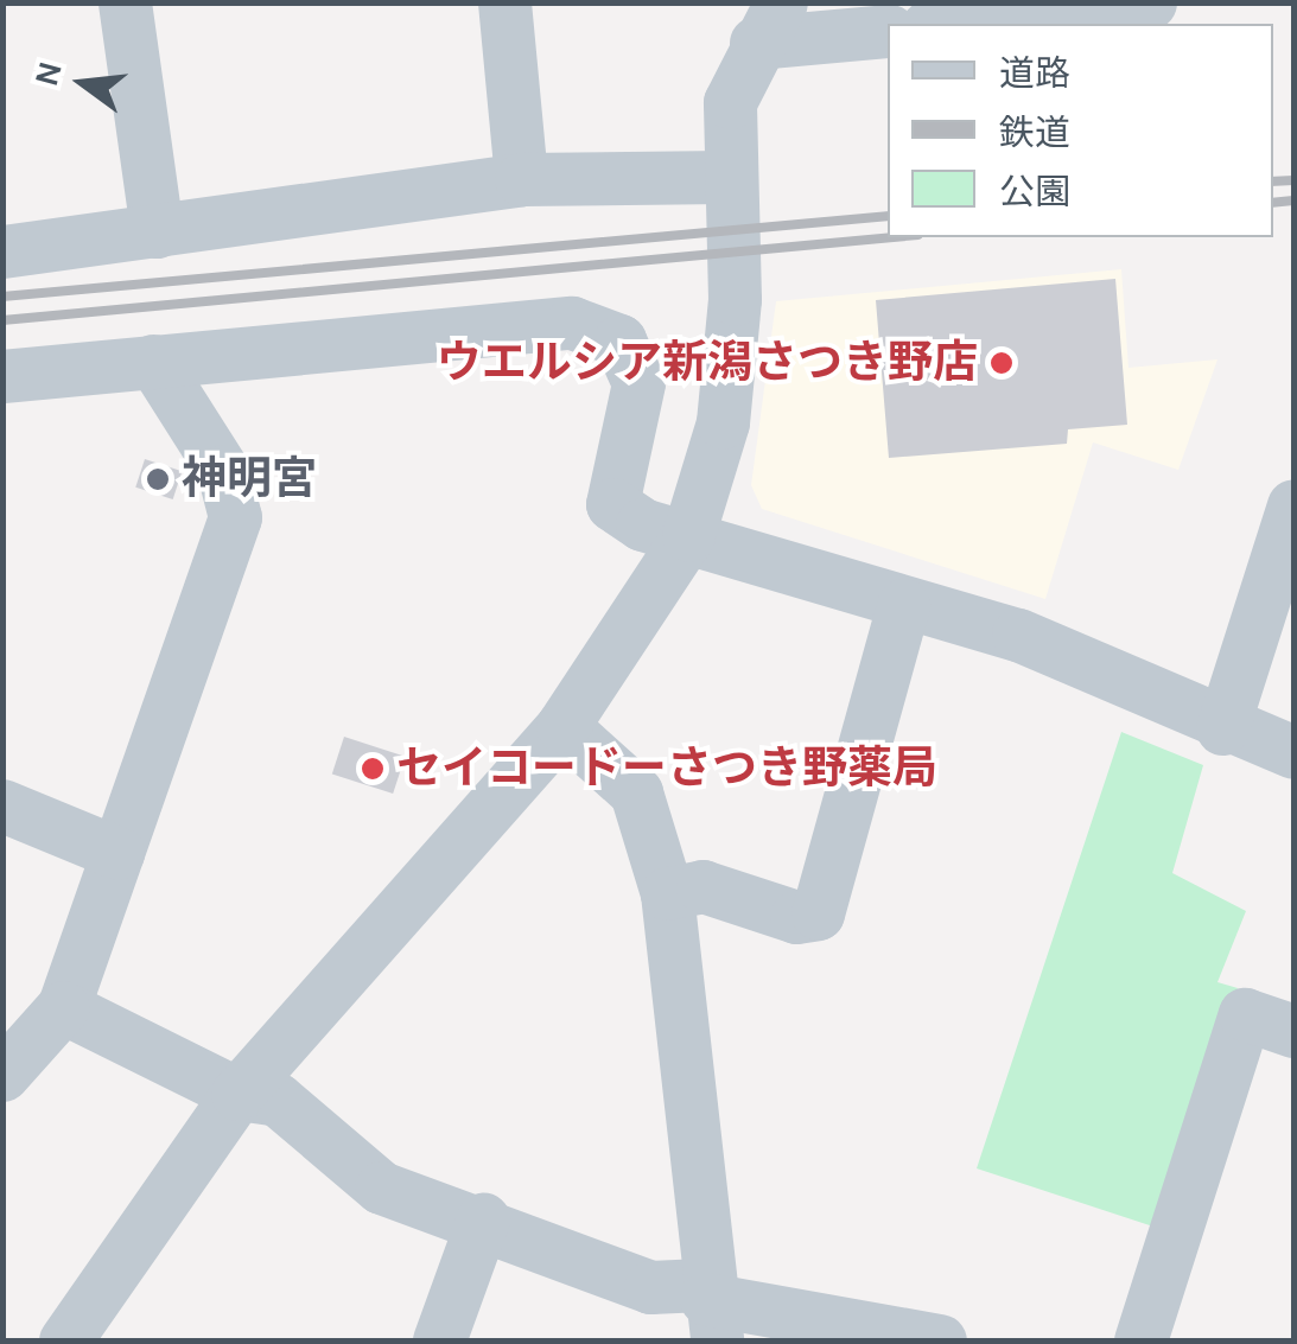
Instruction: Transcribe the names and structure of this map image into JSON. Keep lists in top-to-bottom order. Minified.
{"places":["ウエルシア新潟さつき野店","神明宮","セイコードーさつき野薬局"],"legend":["道路","鉄道","公園"],"north":"left"}
